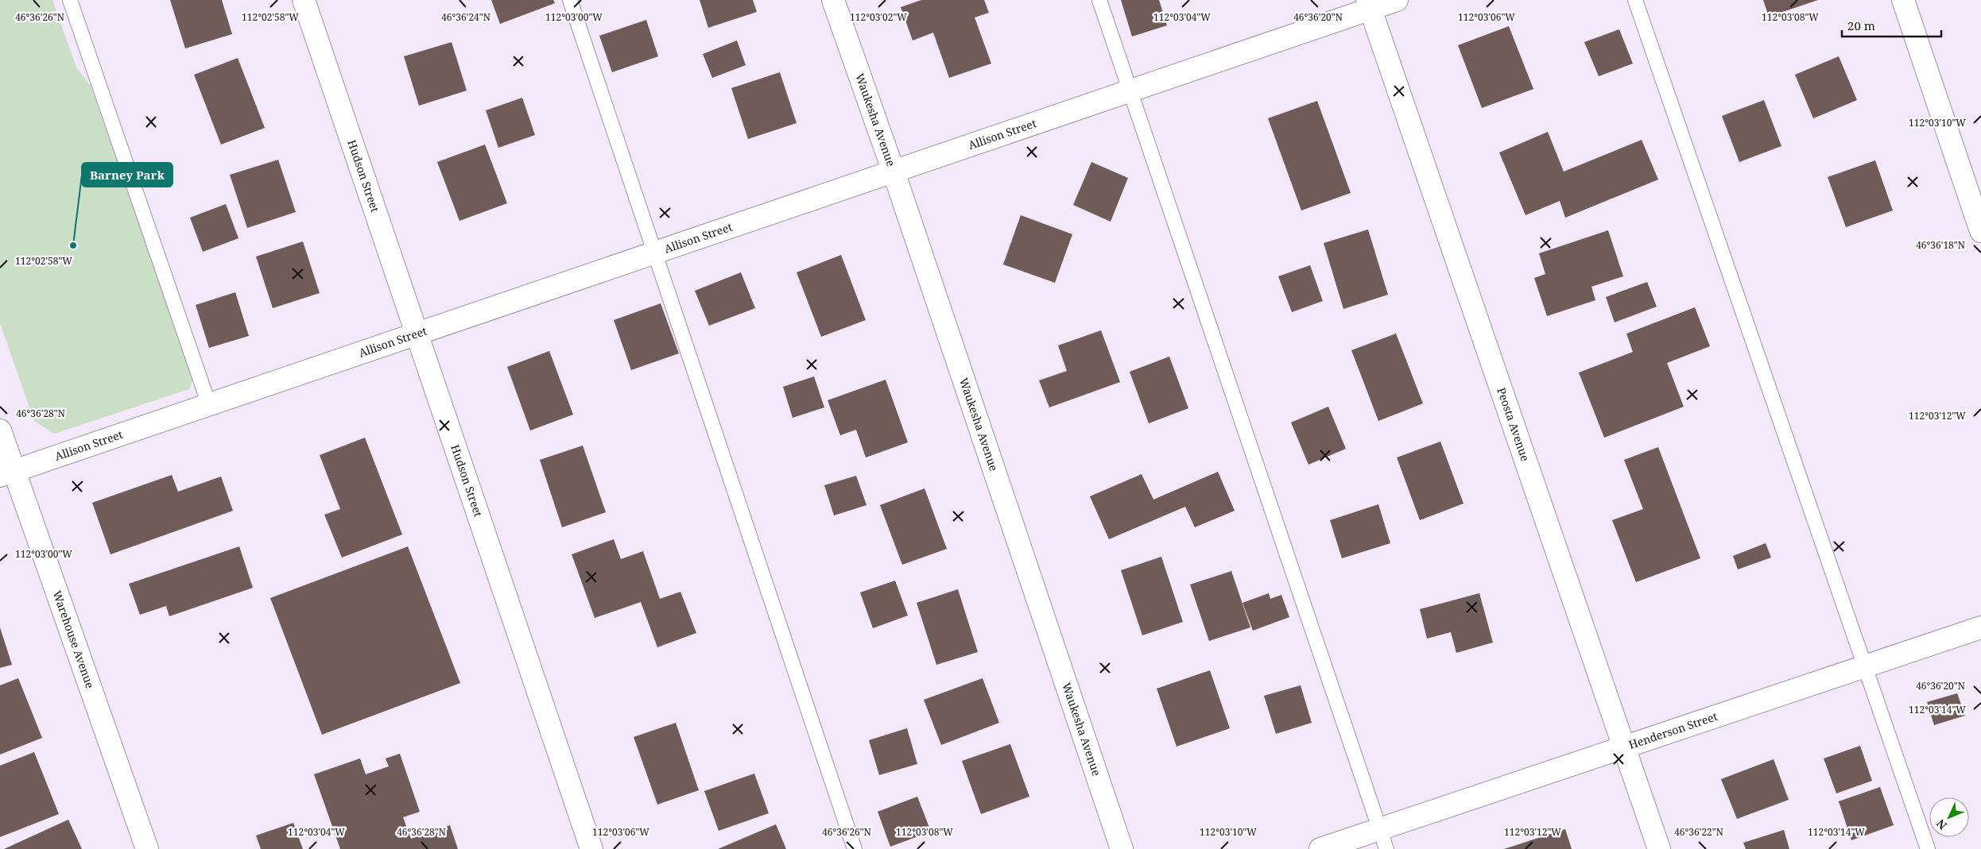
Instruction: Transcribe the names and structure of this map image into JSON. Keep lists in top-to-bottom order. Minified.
{"streets":{"street":["Waukesha Avenue","Allison Street","Hudson Street","Peosta Avenue","Warehouse Avenue","Henderson Street"]},"crossings":[["Waukesha Avenue","Allison Street"],["Allison Street","Hudson Street"],["Allison Street","Peosta Avenue"],["Allison Street","Warehouse Avenue"],["Peosta Avenue","Henderson Street"]],"places":["Barney Park"],"scale_bar":"20 m","north":"bottom left","coordinates":["112°02'58\"W","112°03'00\"W","112°03'02\"W","112°03'04\"W","112°03'06\"W","112°03'08\"W","46°36'26\"N","46°36'24\"N","46°36'20\"N","112°03'10\"W","46°36'18\"N","46°36'28\"N","112°03'12\"W","112°03'14\"W","46°36'22\"N"]}
